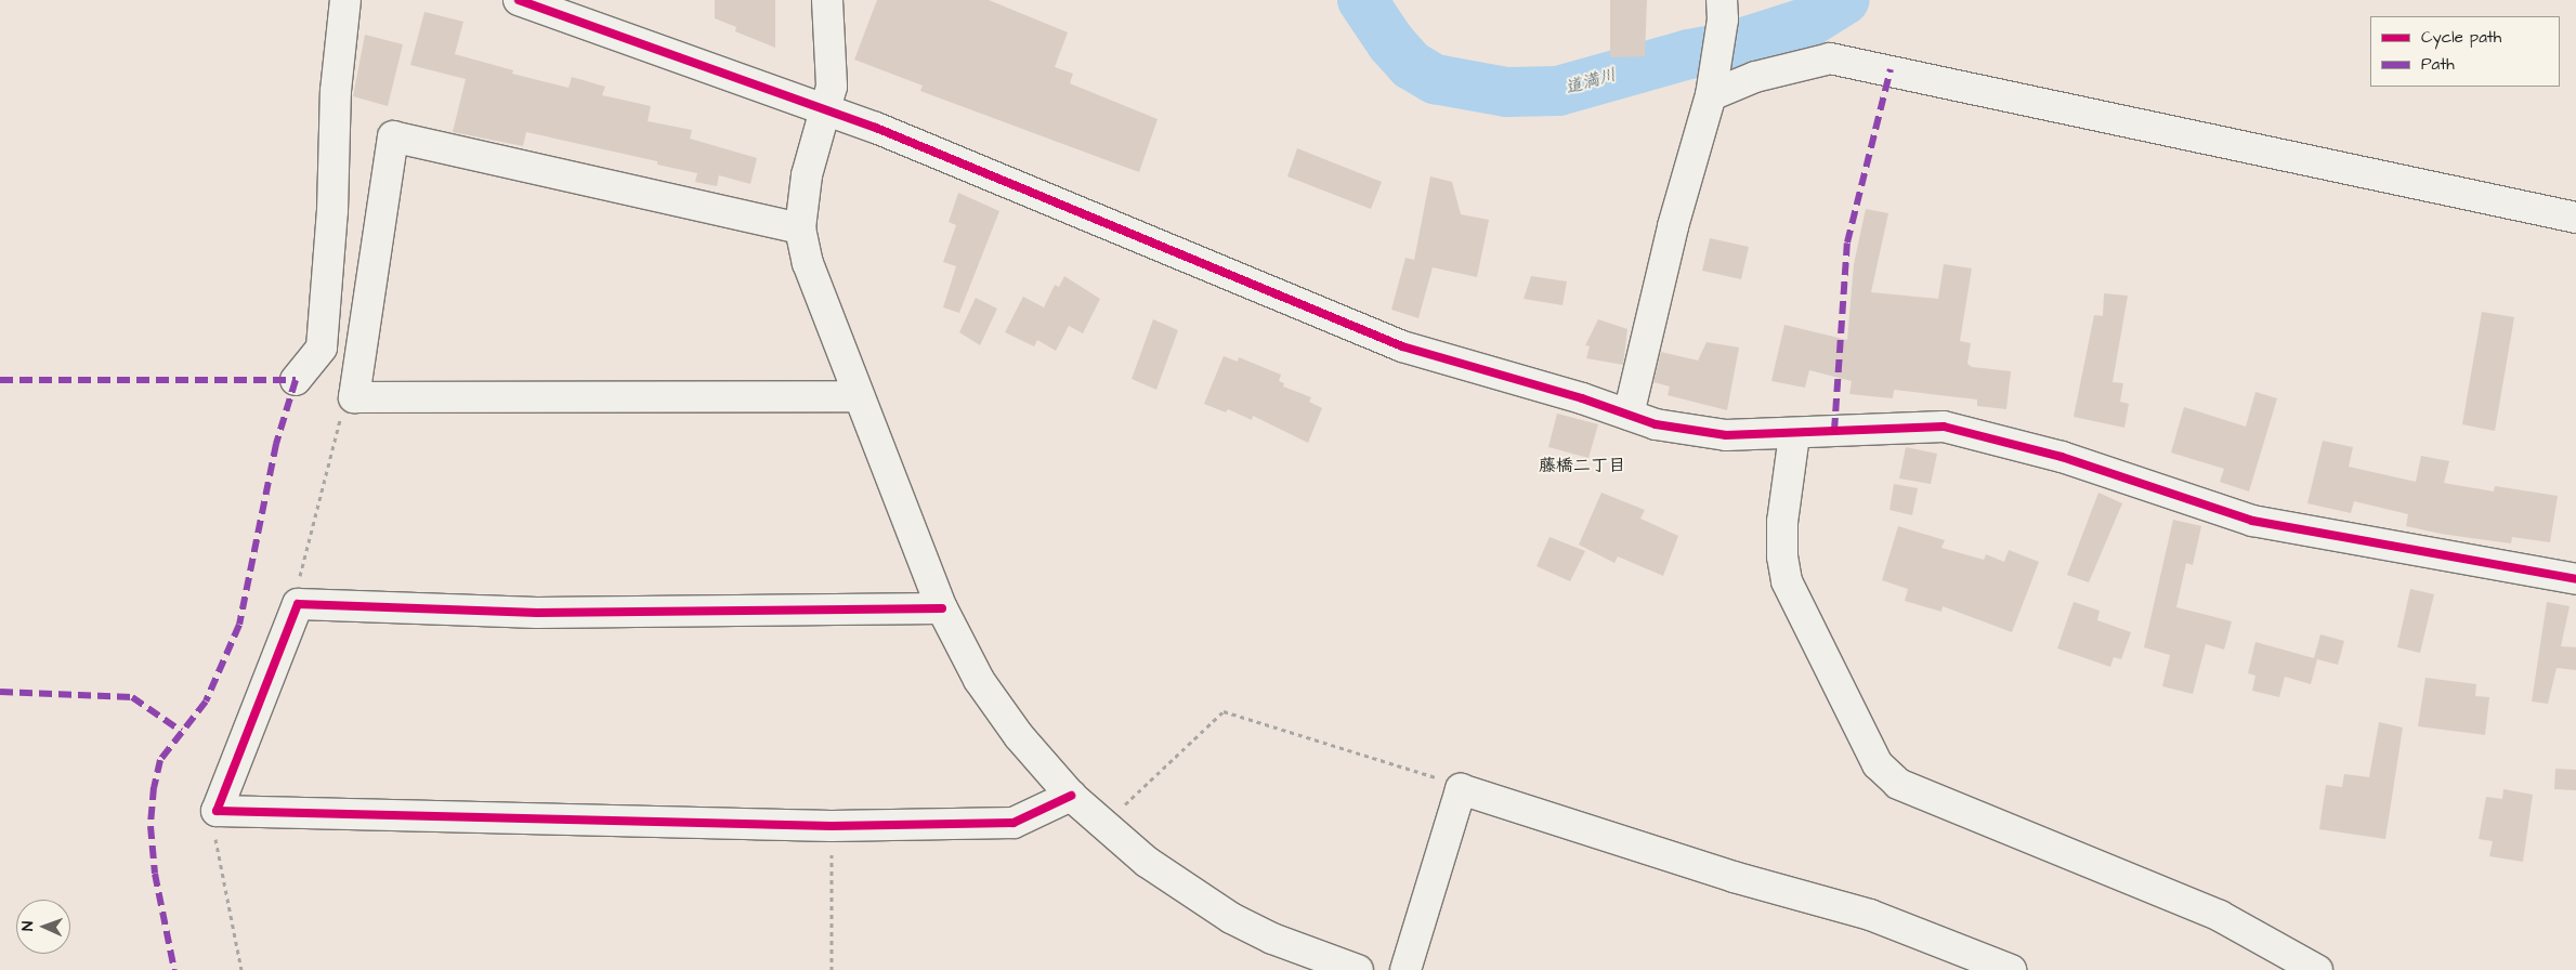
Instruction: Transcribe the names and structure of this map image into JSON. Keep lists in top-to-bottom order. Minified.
{"districts":["藤橋二丁目"],"water":["道満川"],"legend":["Cycle path","Path"],"north":"left"}
